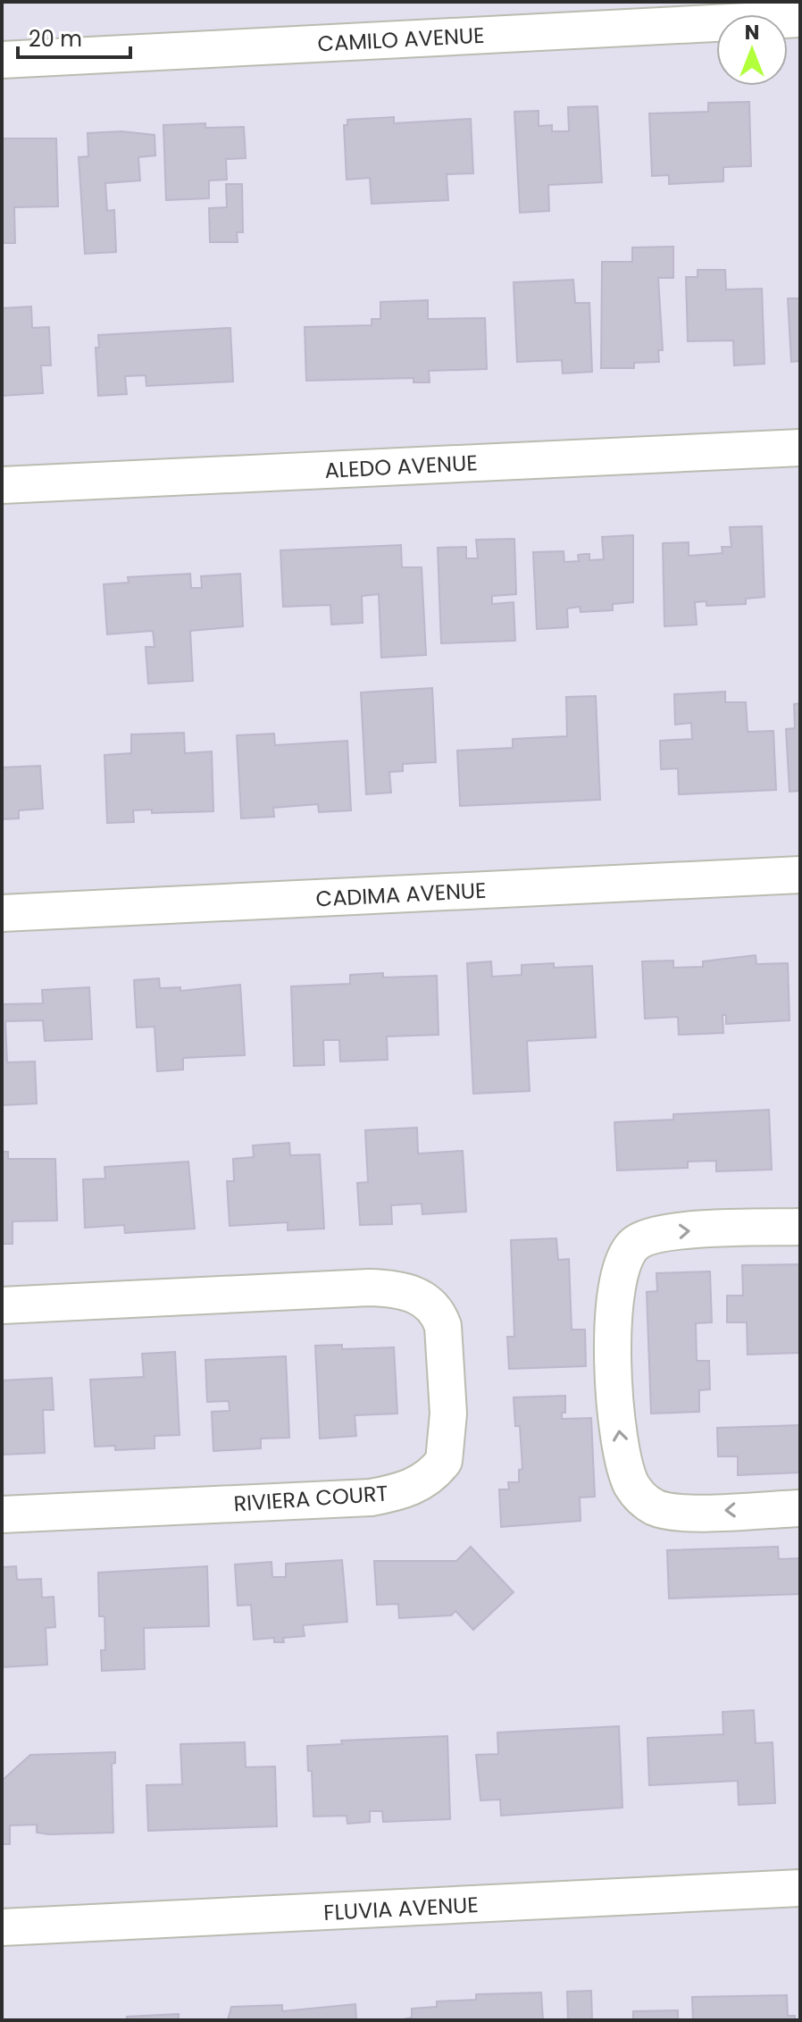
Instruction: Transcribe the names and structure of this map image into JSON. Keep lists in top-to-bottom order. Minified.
{"streets":{"street":["CAMILO AVENUE","ALEDO AVENUE","CADIMA AVENUE","RIVIERA COURT","FLUVIA AVENUE"]},"scale_bar":"20 m","north":"top"}
